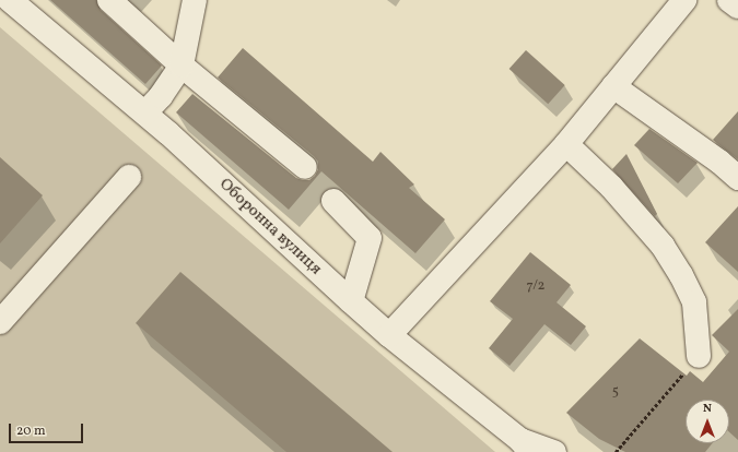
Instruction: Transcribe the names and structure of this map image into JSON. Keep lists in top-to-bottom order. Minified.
{"streets":{"street":["Оборонна вулиця"]},"house_numbers":["7/2","5"],"scale_bar":"20 m","north":"top"}
